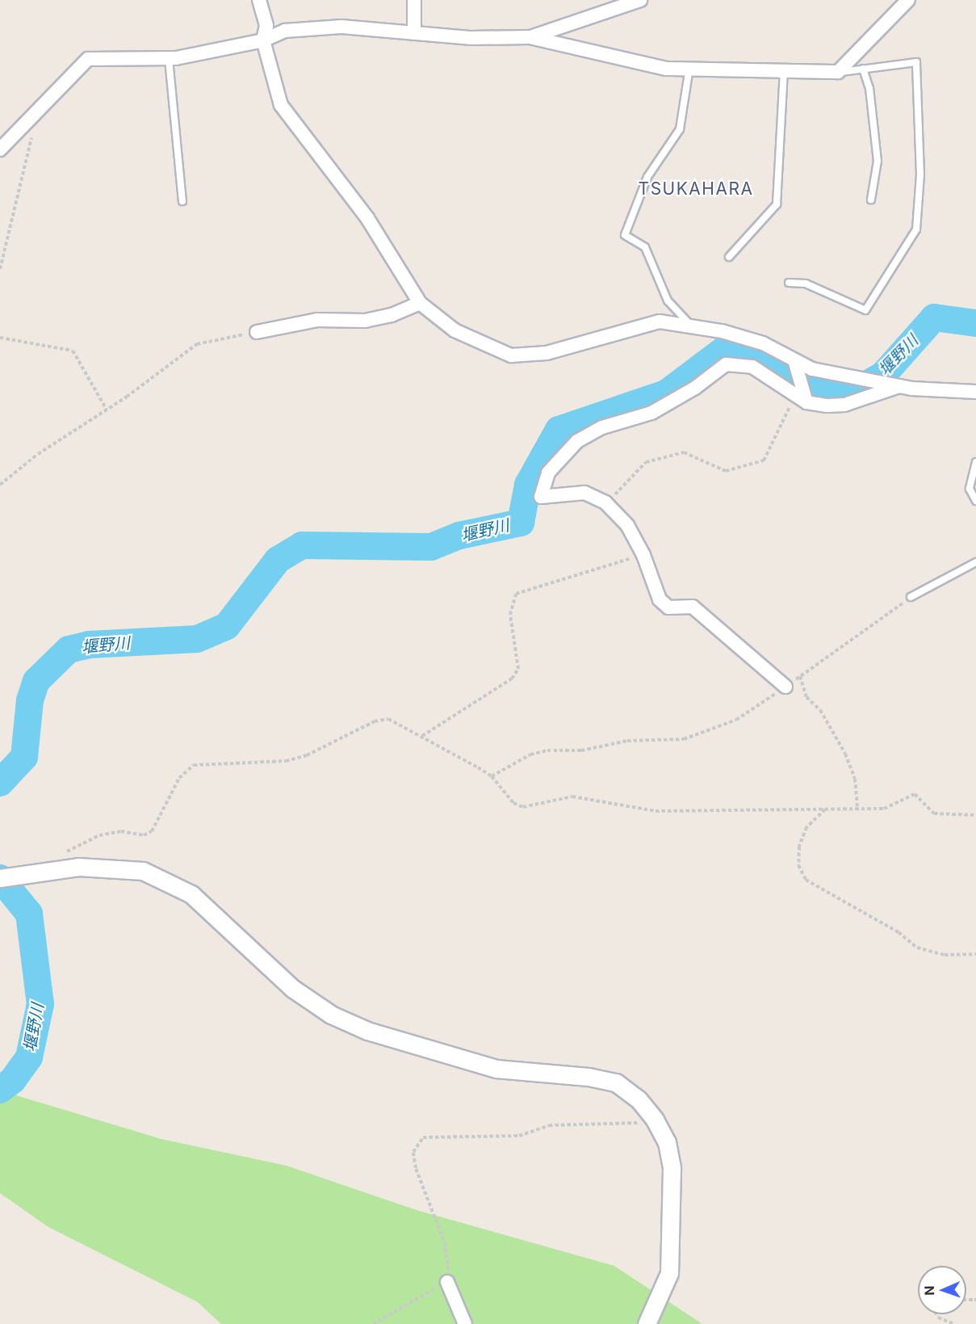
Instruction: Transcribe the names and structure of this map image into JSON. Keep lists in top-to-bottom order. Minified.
{"districts":["TSUKAHARA"],"water":["堰野川"],"north":"left"}
